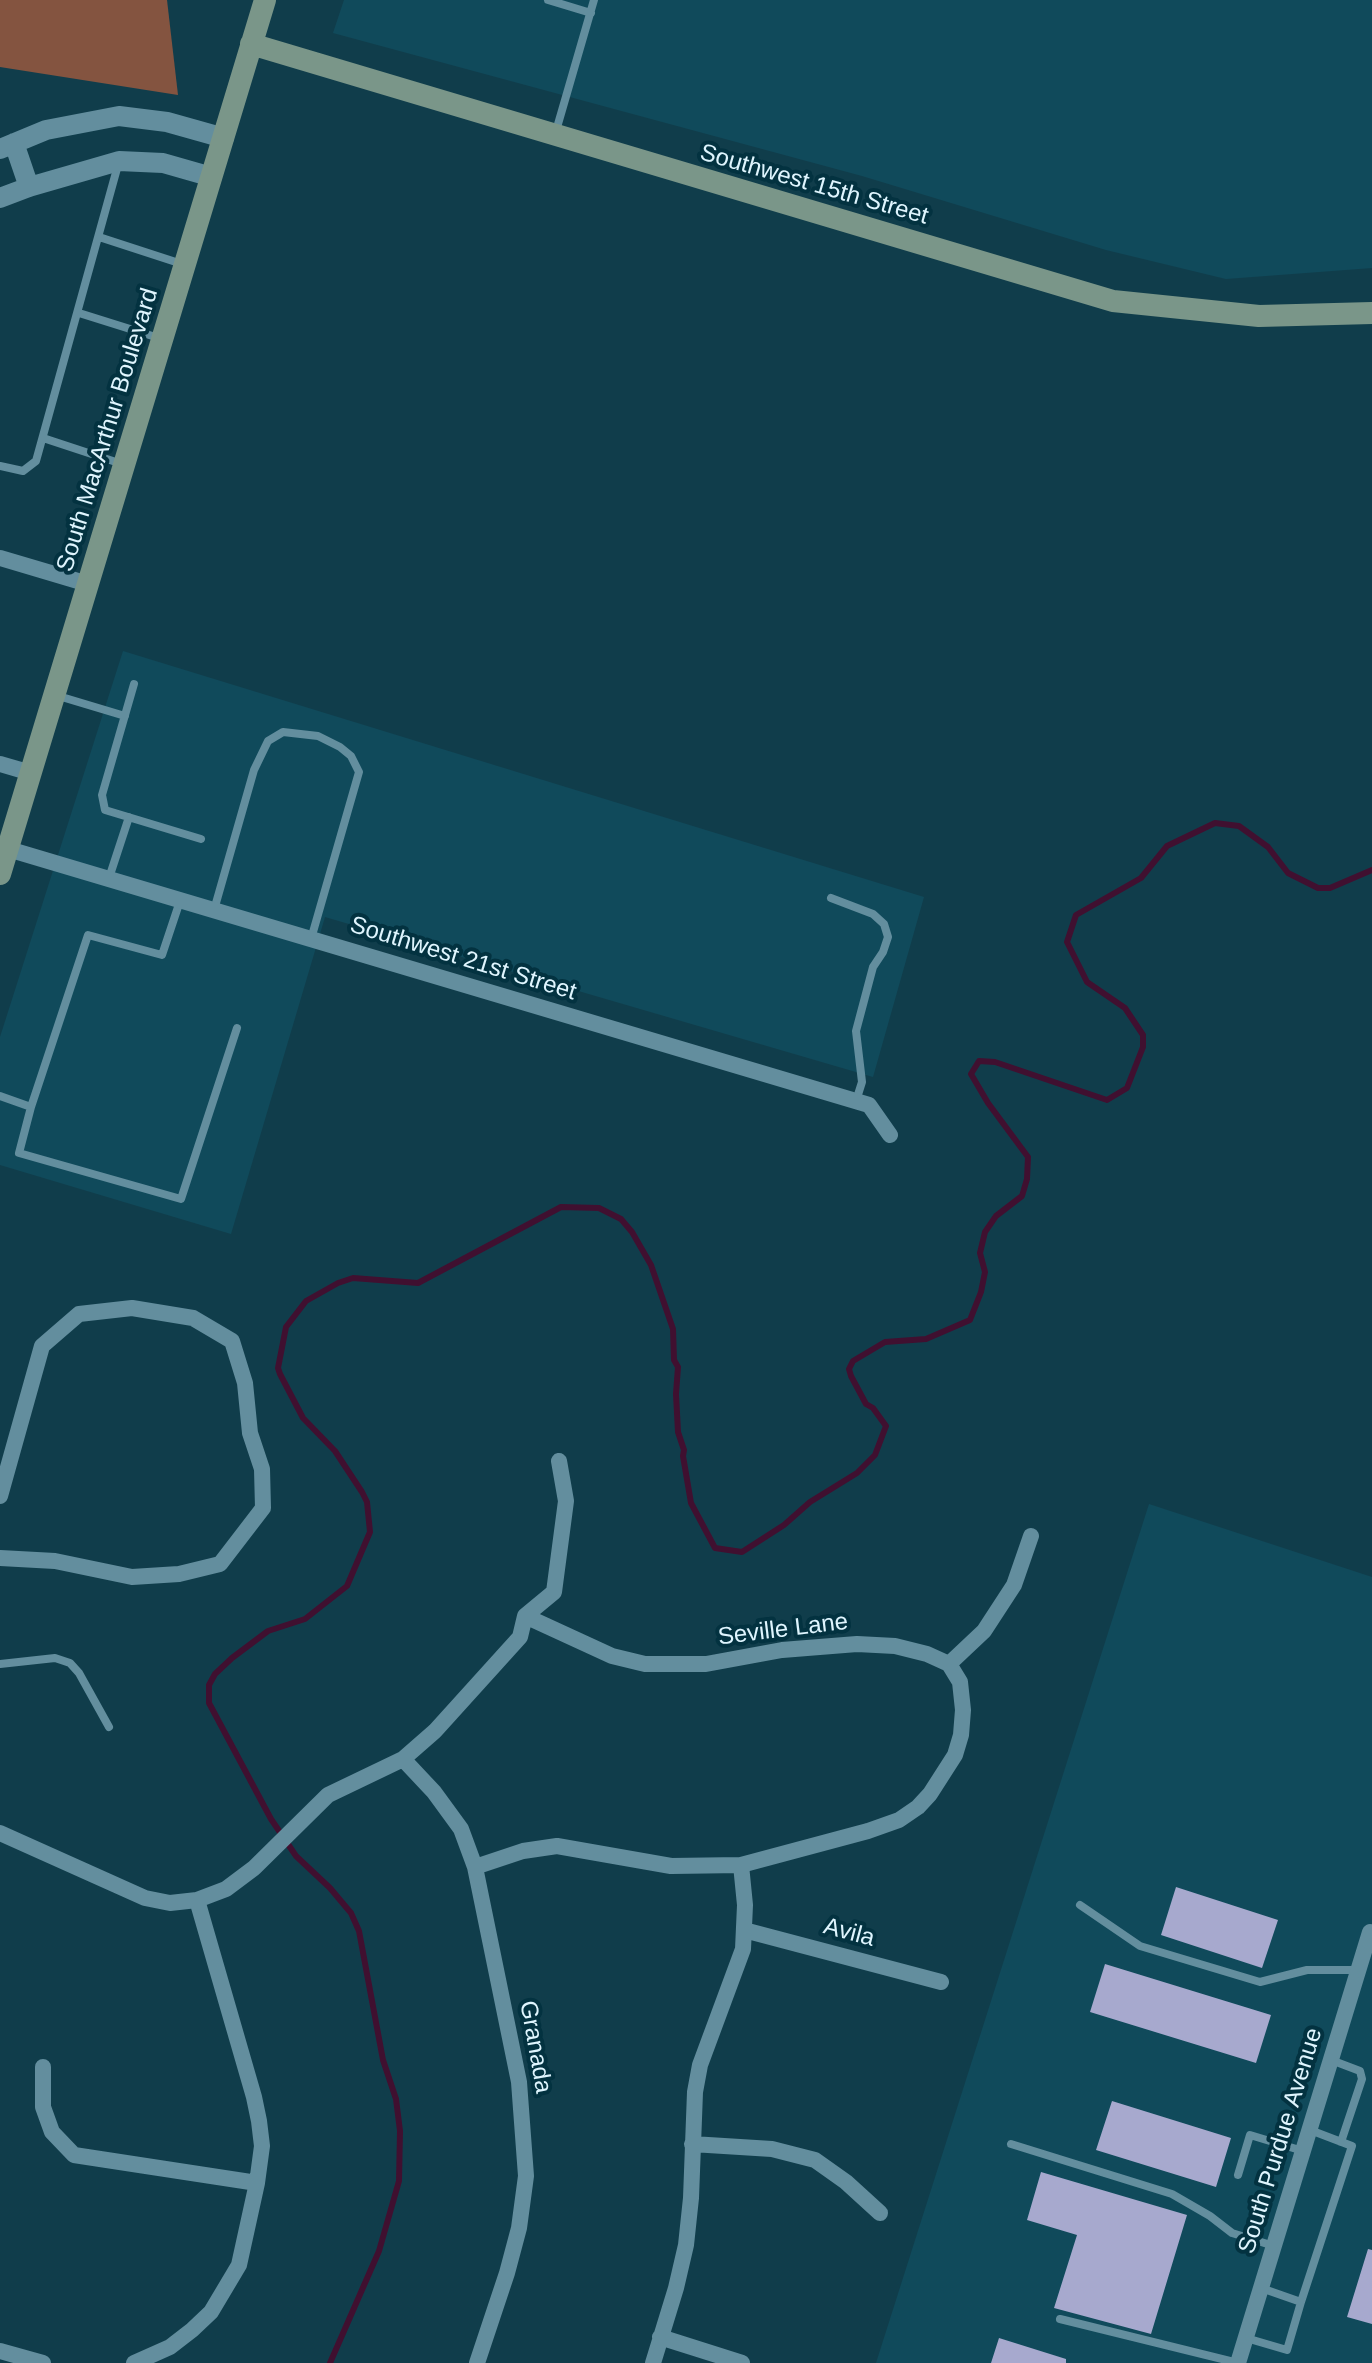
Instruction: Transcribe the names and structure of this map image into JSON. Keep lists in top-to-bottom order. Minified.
{"streets":{"main road":["Southwest 15th Street","South MacArthur Boulevard"],"street":["Southwest 21st Street","Seville Lane","Avila","Granada","South Purdue Avenue"]},"crossings":[["Southwest 15th Street","South MacArthur Boulevard"],["South MacArthur Boulevard","Southwest 21st Street"]]}
